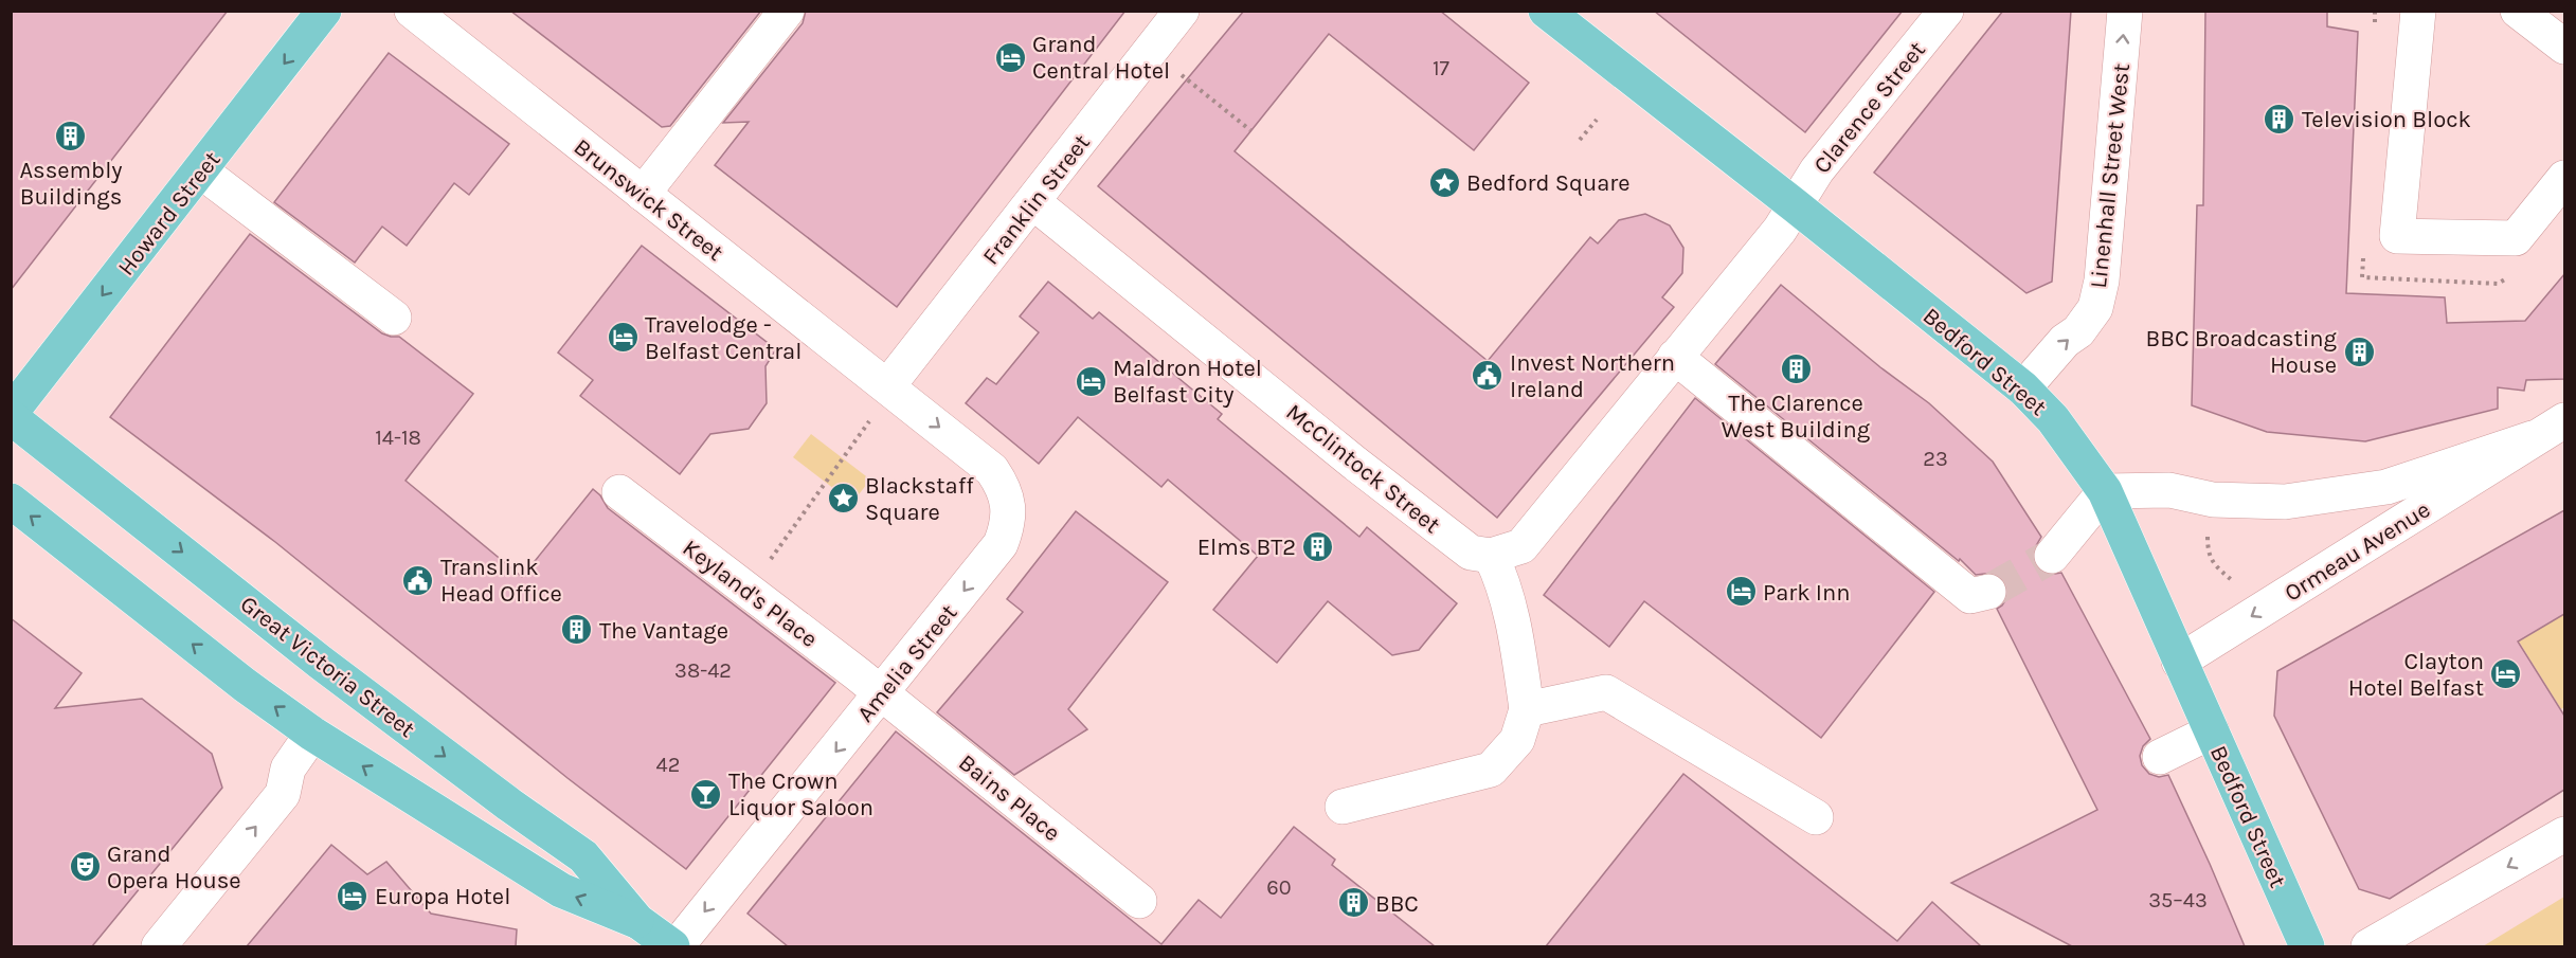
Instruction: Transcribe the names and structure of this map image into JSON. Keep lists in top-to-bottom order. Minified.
{"streets":{"main road":["Howard Street","Bedford Street","Great Victoria Street"],"street":["Clarence Street","Linenhall Street West","Brunswick Street","Franklin Street","McClintock Street","Ormeau Avenue","Keyland's Place","Amelia Street","Bains Place"]},"crossings":[["Clarence Street","Bedford Street"],["Clarence Street","McClintock Street"],["Linenhall Street West","Bedford Street"],["Brunswick Street","Franklin Street"],["Brunswick Street","Amelia Street"],["Franklin Street","McClintock Street"],["Franklin Street","Amelia Street"],["Howard Street","Great Victoria Street"],["Bedford Street","Ormeau Avenue"],["Keyland's Place","Amelia Street"],["Keyland's Place","Bains Place"],["Amelia Street","Great Victoria Street"],["Amelia Street","Bains Place"]],"one_way":["Linenhall Street West","Howard Street","Ormeau Avenue","Amelia Street"],"places":{"hotel":["Grand Central Hotel","Travelodge - Belfast Central","Maldron Hotel Belfast City","Park Inn","Clayton Hotel Belfast","Europa Hotel"],"building":["Television Block","Assembly Buildings","BBC Broadcasting House","The Clarence West Building","Elms BT2","The Vantage","BBC"],"place":["Bedford Square","Blackstaff Square"],"public building":["Invest Northern Ireland","Translink Head Office"],"bar":["The Crown Liquor Saloon"],"theatre":["Grand Opera House"]},"house_numbers":["17","14-18","23","38-42","42","60","35–43"]}
